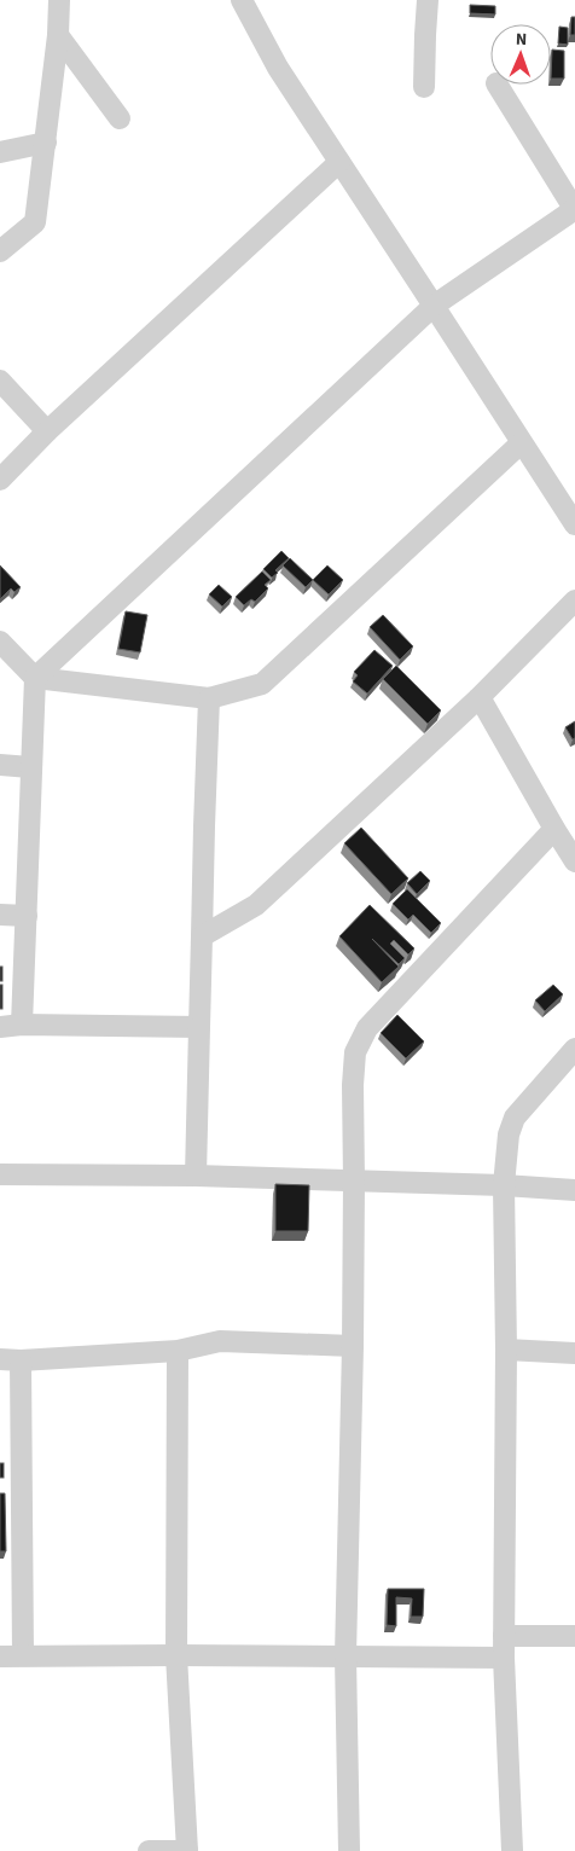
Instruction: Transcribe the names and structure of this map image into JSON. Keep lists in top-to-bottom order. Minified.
{"north":"top"}
